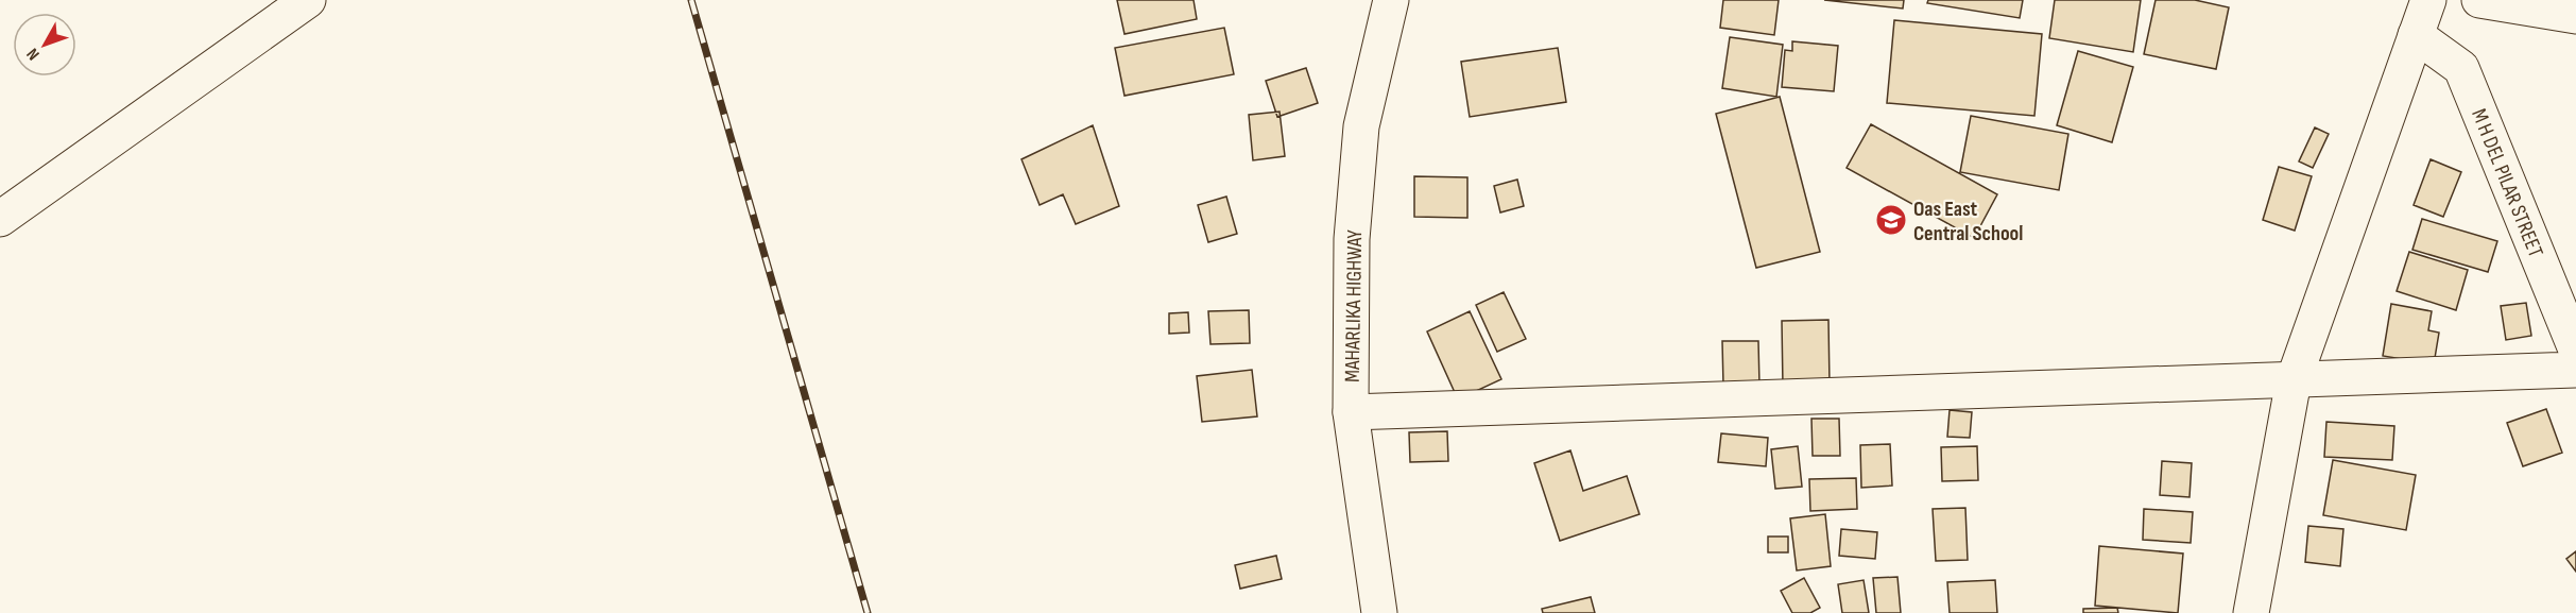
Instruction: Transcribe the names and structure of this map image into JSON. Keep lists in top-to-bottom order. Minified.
{"streets":{"main road":["M H DEL PILAR STREET","MAHARLIKA HIGHWAY"]},"places":{"school or university":["Oas East Central School"]},"north":"bottom left"}
